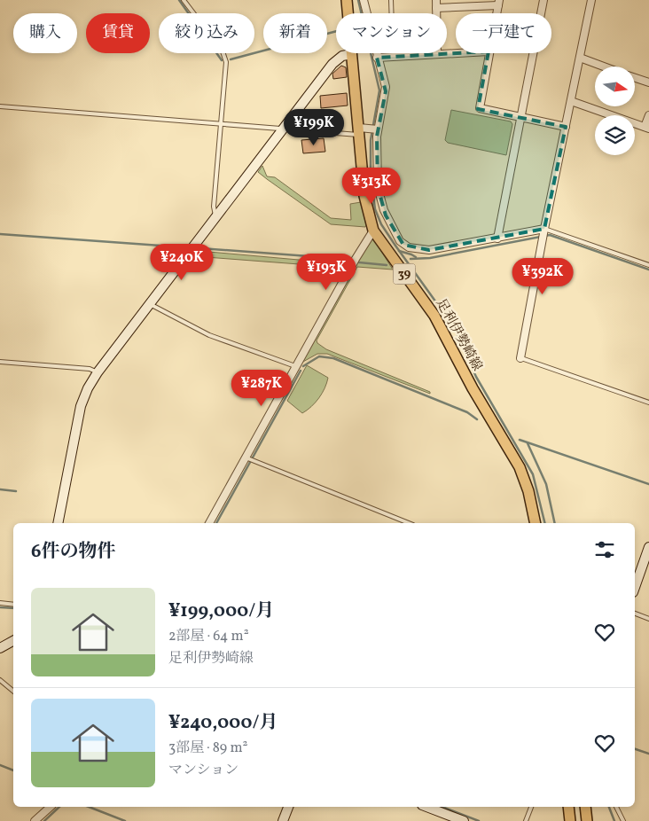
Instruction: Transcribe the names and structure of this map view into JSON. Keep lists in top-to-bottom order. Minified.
{"streets":{"main road":["39","足利伊勢崎線"]},"north":"right","page":{"chip":["購入","賃貸","絞り込み","新着","マンション","一戸建て"],"price":["¥199K","¥313K","¥240K","¥193K","¥392K","¥287K"],"heading":"6件の物件","list":[{"name":"¥199,000/月","note":"2部屋 · 64 m² · 足利伊勢崎線"},{"name":"¥240,000/月","note":"3部屋 · 89 m² · マンション"}]}}
